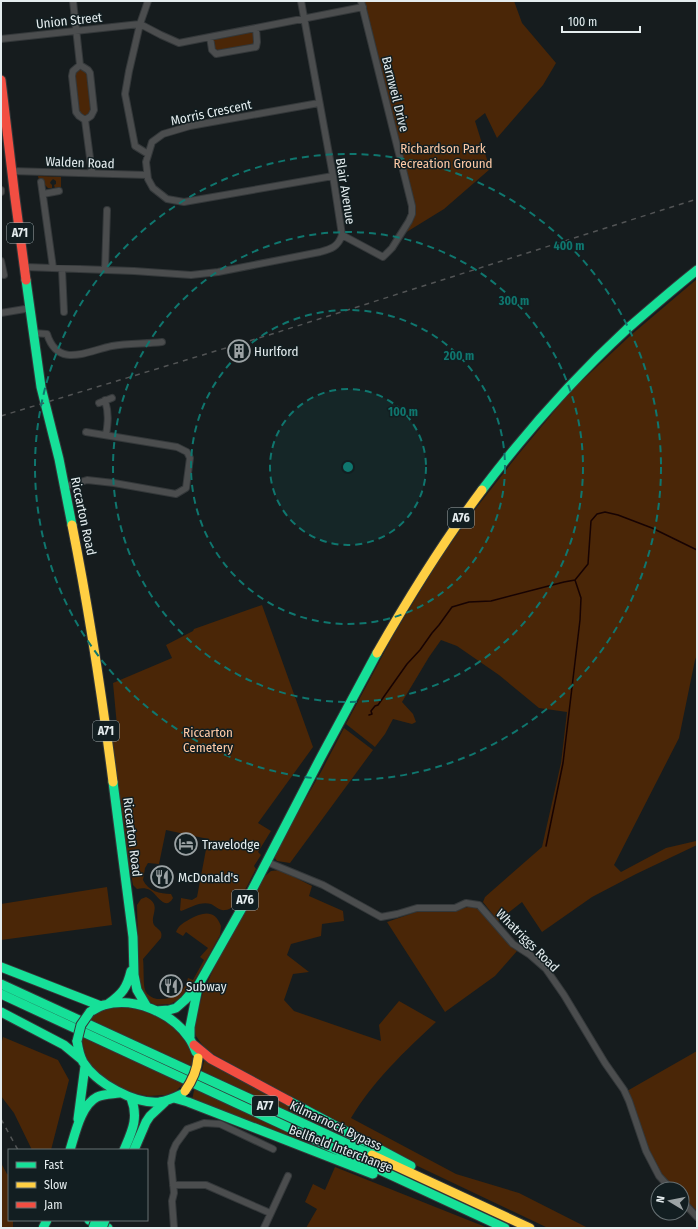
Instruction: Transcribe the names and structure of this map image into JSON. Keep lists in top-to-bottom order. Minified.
{"streets":{"main road":["A71","Riccarton Road","A76","A77","Kilmarnock Bypass","Bellfield Interchange"],"street":["Union Street","Barnweil Drive","Morris Crescent","Walden Road","Blair Avenue","Whatriggs Road"]},"crossings":[["Barnweil Drive","Blair Avenue"],["Morris Crescent","Walden Road"],["Morris Crescent","Blair Avenue"],["Walden Road","Riccarton Road"],["Blair Avenue","Riccarton Road"],["Riccarton Road","A76"],["Riccarton Road","A77"],["Riccarton Road","Bellfield Interchange"],["A76","Whatriggs Road"],["A76","A77"],["A76","Bellfield Interchange"],["A77","Kilmarnock Bypass"],["A77","Bellfield Interchange"],["Kilmarnock Bypass","Bellfield Interchange"]],"parks":["Richardson Park Recreation Ground","Riccarton Cemetery"],"places":{"building":["Hurlford"],"hotel":["Travelodge"],"restaurant":["McDonald's","Subway"]},"legend":["Fast","Slow","Jam"],"scale_bar":"100 m","north":"left","rings":["400 m","300 m","200 m","100 m"]}
